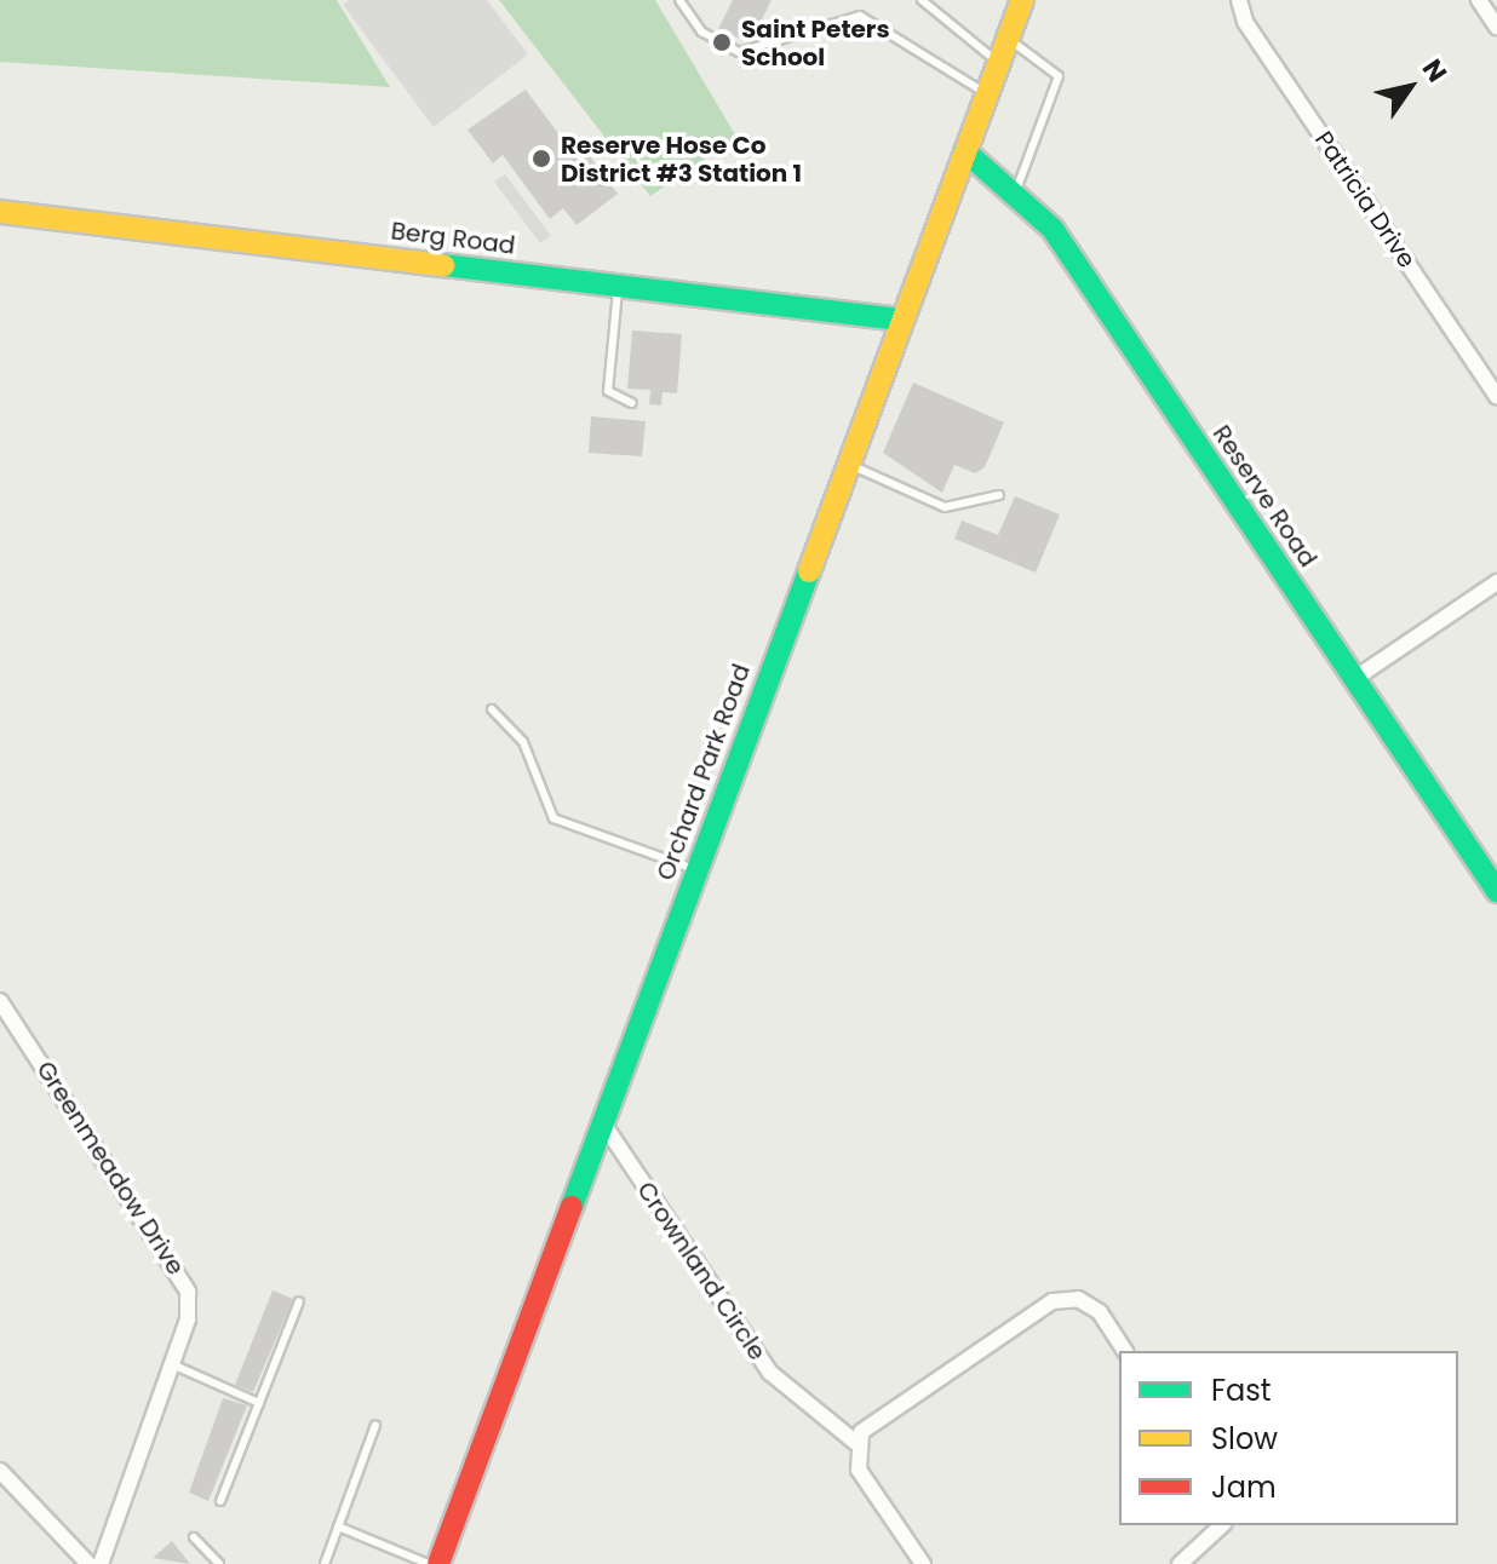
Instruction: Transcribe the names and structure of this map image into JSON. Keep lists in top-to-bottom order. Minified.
{"streets":{"street":["Patricia Drive","Berg Road","Reserve Road","Orchard Park Road","Greenmeadow Drive","Crownland Circle"]},"crossings":[["Berg Road","Orchard Park Road"],["Reserve Road","Orchard Park Road"],["Orchard Park Road","Crownland Circle"]],"places":["Saint Peters School","Reserve Hose Co District #3 Station 1"],"legend":["Fast","Slow","Jam"],"north":"top right"}
